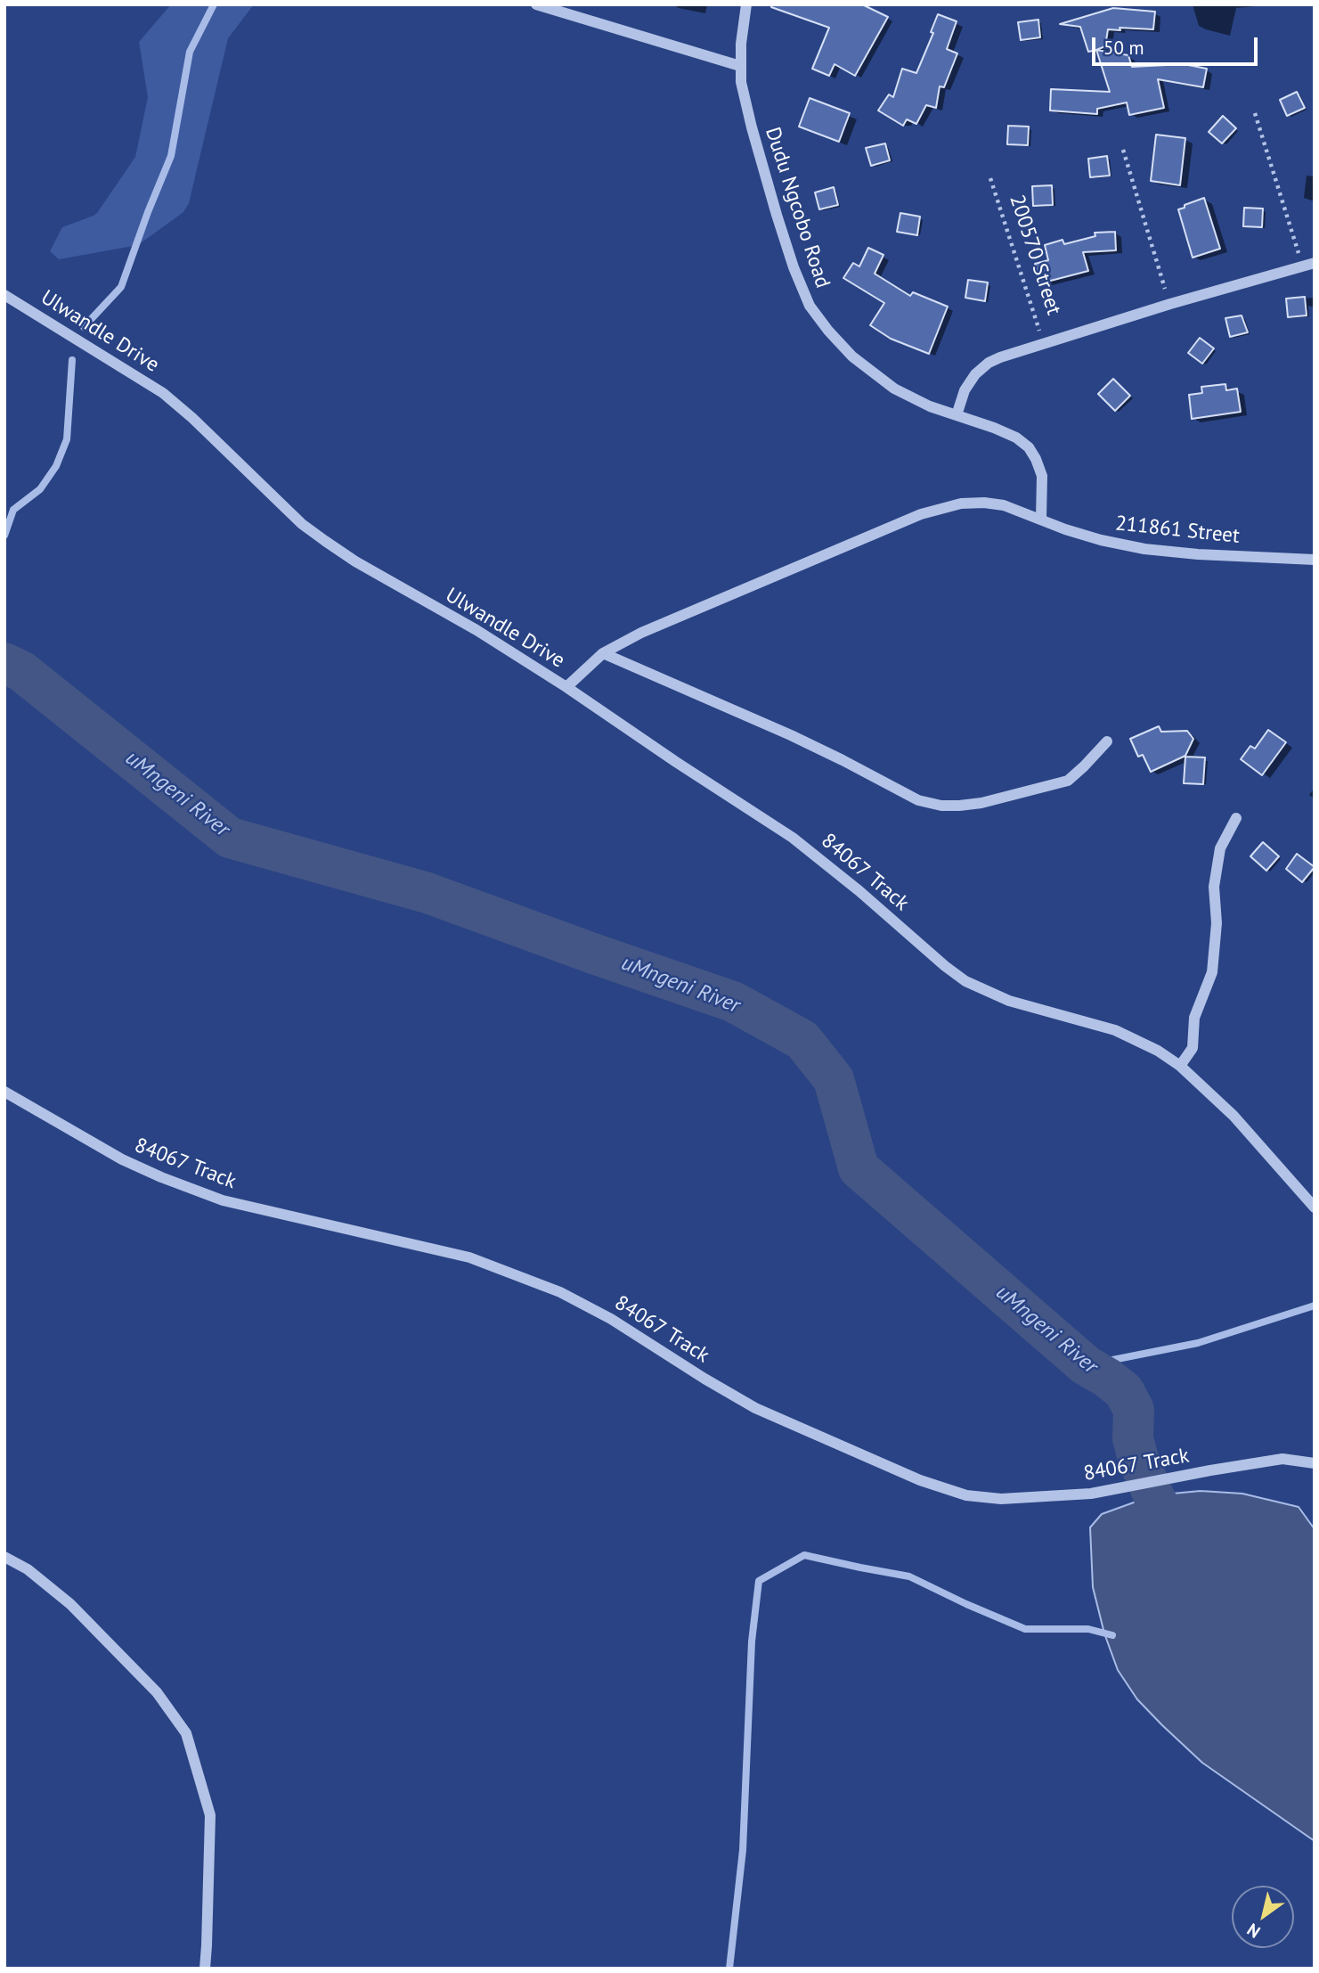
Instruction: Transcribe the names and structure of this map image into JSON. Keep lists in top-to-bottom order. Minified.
{"streets":{"street":["Dudu Ngcobo Road","200570 Street","Ulwandle Drive","211861 Street","84067 Track"]},"crossings":[["Dudu Ngcobo Road","200570 Street"],["Dudu Ngcobo Road","Ulwandle Drive"],["Dudu Ngcobo Road","211861 Street"],["Ulwandle Drive","211861 Street"],["Ulwandle Drive","84067 Track"]],"water":["uMngeni River"],"scale_bar":"50 m","north":"bottom left"}
